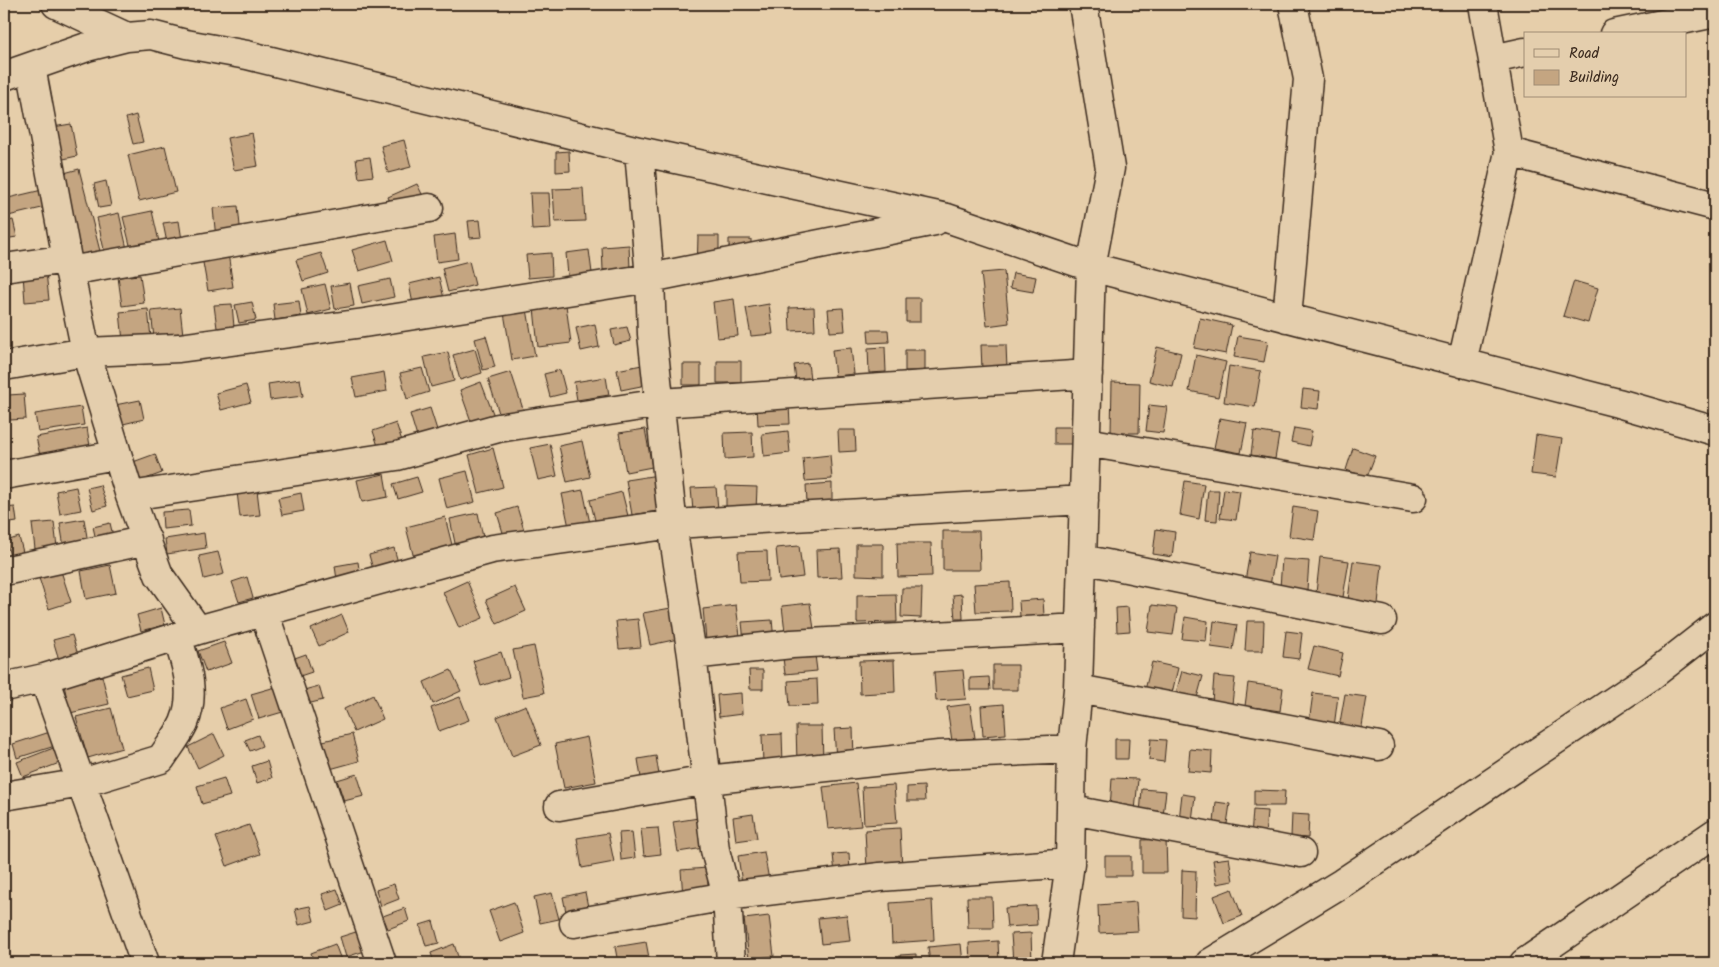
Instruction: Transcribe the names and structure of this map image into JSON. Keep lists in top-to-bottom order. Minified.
{"legend":["Road","Building"]}
